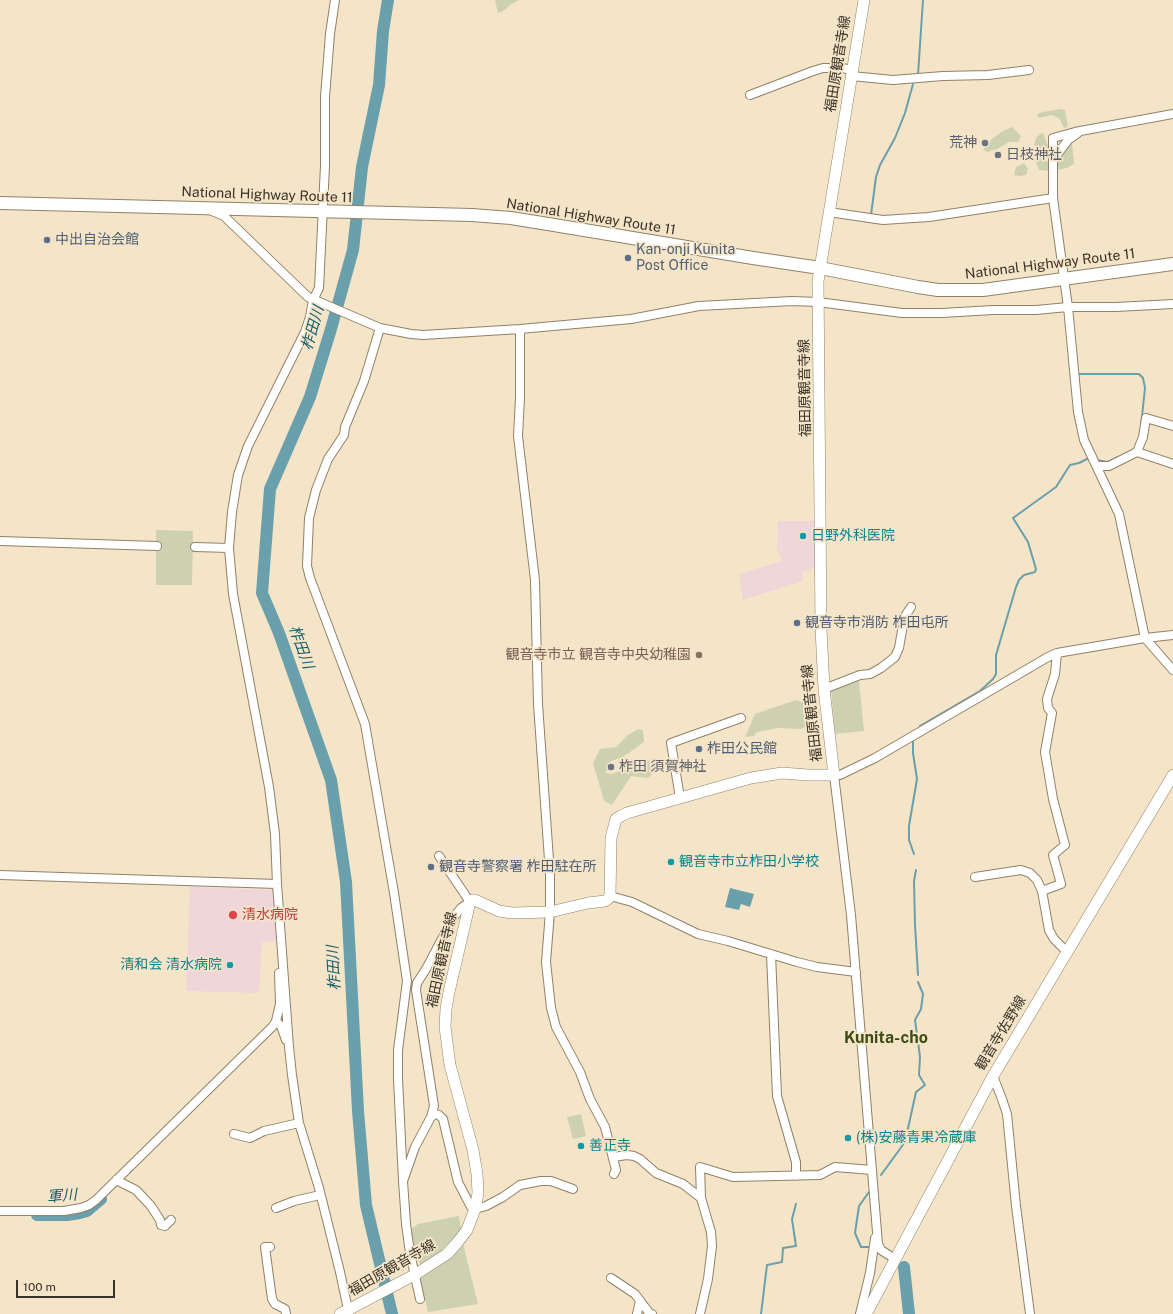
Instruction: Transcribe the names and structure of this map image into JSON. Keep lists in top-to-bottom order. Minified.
{"streets":{"highway":["National Highway Route 11"],"main road":["福田原観音寺線","観音寺佐野線"]},"crossings":[["福田原観音寺線","National Highway Route 11"]],"districts":["Kunita-cho"],"water":["柞田川","軍川"],"places":["荒神","日枝神社","中出自治会館","Kan-onji Kunita Post Office","日野外科医院","観音寺市消防 柞田屯所","観音寺市立 観音寺中央幼稚園","柞田公民館","柞田 須賀神社","観音寺市立柞田小学校","観音寺警察署 柞田駐在所","清水病院","清和会 清水病院","(株)安藤青果冷蔵庫","善正寺"],"scale_bar":"100 m"}
